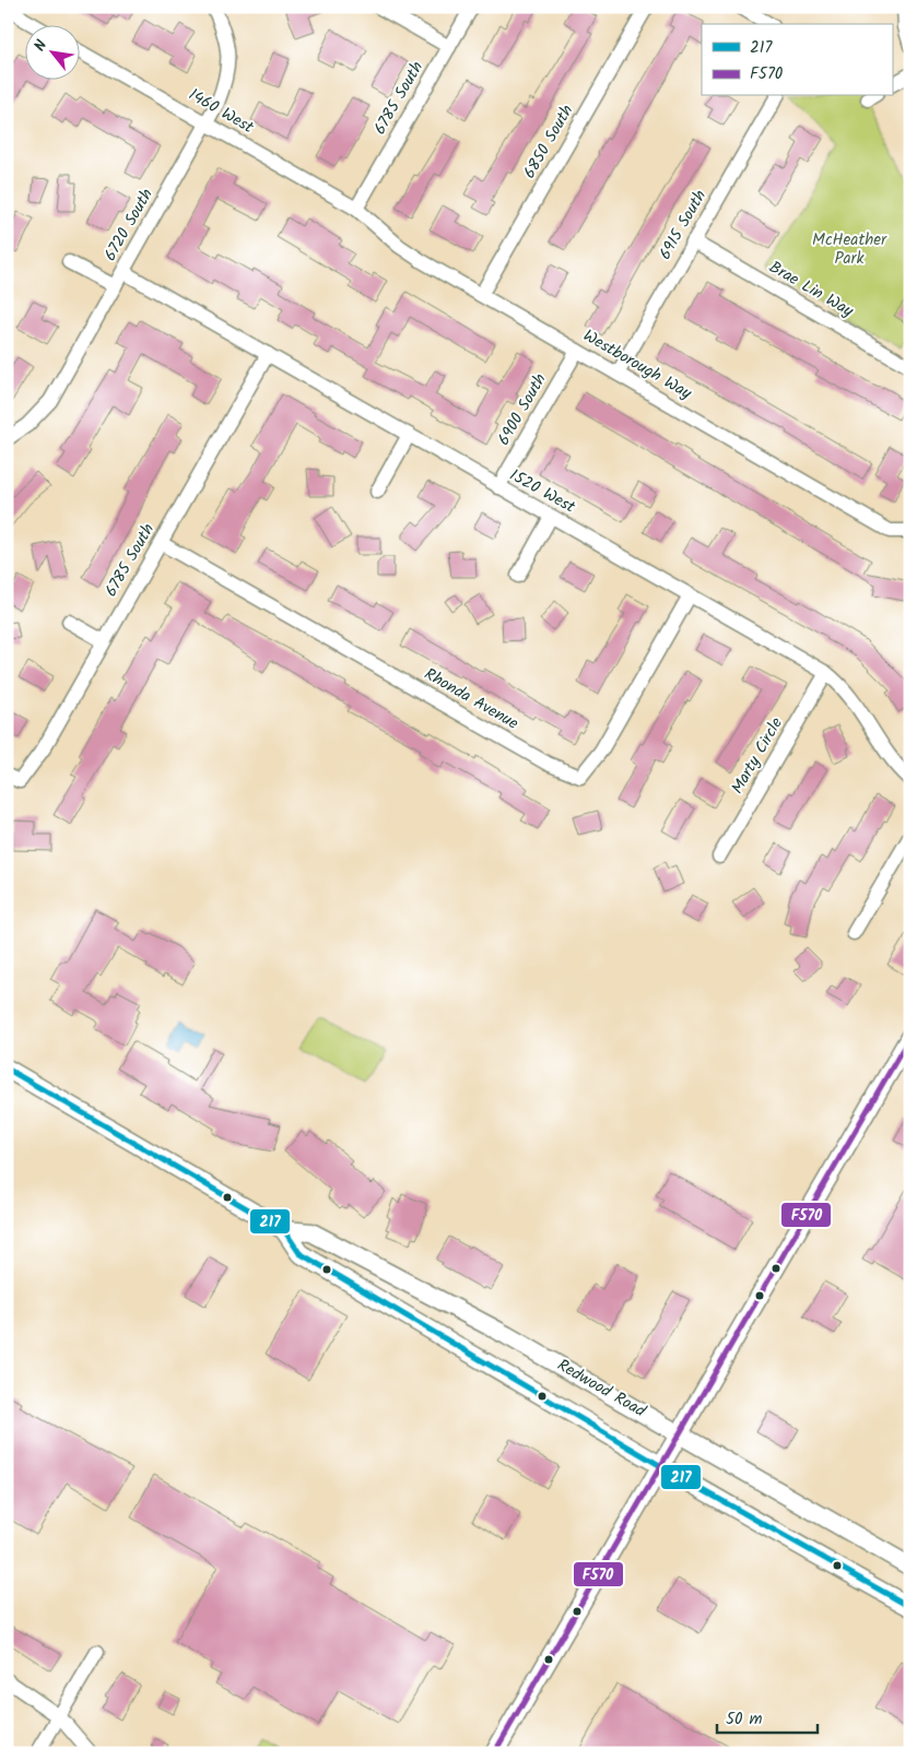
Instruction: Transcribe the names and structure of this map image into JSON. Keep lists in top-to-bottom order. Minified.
{"streets":{"main road":["Redwood Road"],"street":["6785 South","1460 West","6850 South","6720 South","6915 South","Brae Lin Way","Westborough Way","6900 South","1520 West","Rhonda Avenue","Marty Circle"]},"crossings":[["6785 South","1460 West"],["6785 South","Westborough Way"],["6785 South","1520 West"],["6785 South","Rhonda Avenue"],["1460 West","6720 South"],["1460 West","Westborough Way"],["6850 South","Westborough Way"],["6720 South","1520 West"],["6915 South","Brae Lin Way"],["6915 South","Westborough Way"],["Westborough Way","6900 South"],["6900 South","1520 West"],["1520 West","Rhonda Avenue"],["1520 West","Marty Circle"]],"parks":["McHeather Park"],"lines":["transit line F570","transit line 217"],"legend":["217","F570"],"scale_bar":"50 m","north":"top left"}
